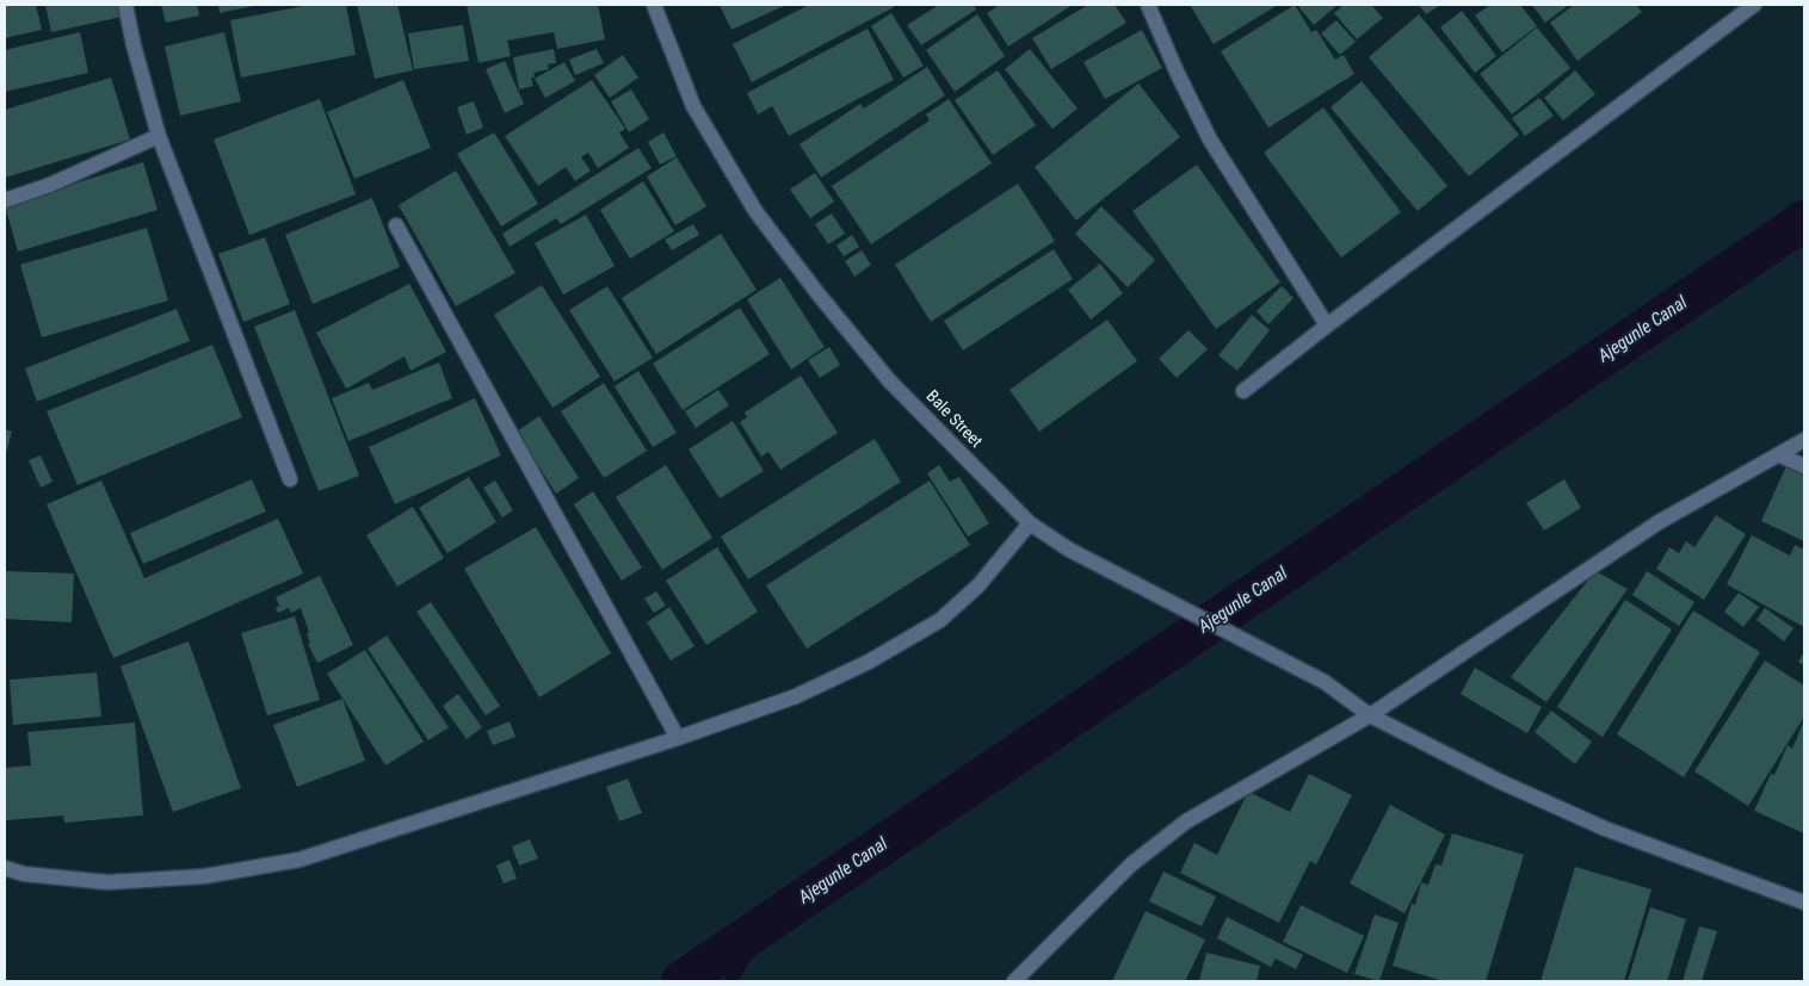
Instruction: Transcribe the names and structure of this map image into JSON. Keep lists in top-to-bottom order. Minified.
{"streets":{"street":["Bale Street"]},"water":["Ajegunle Canal"]}
